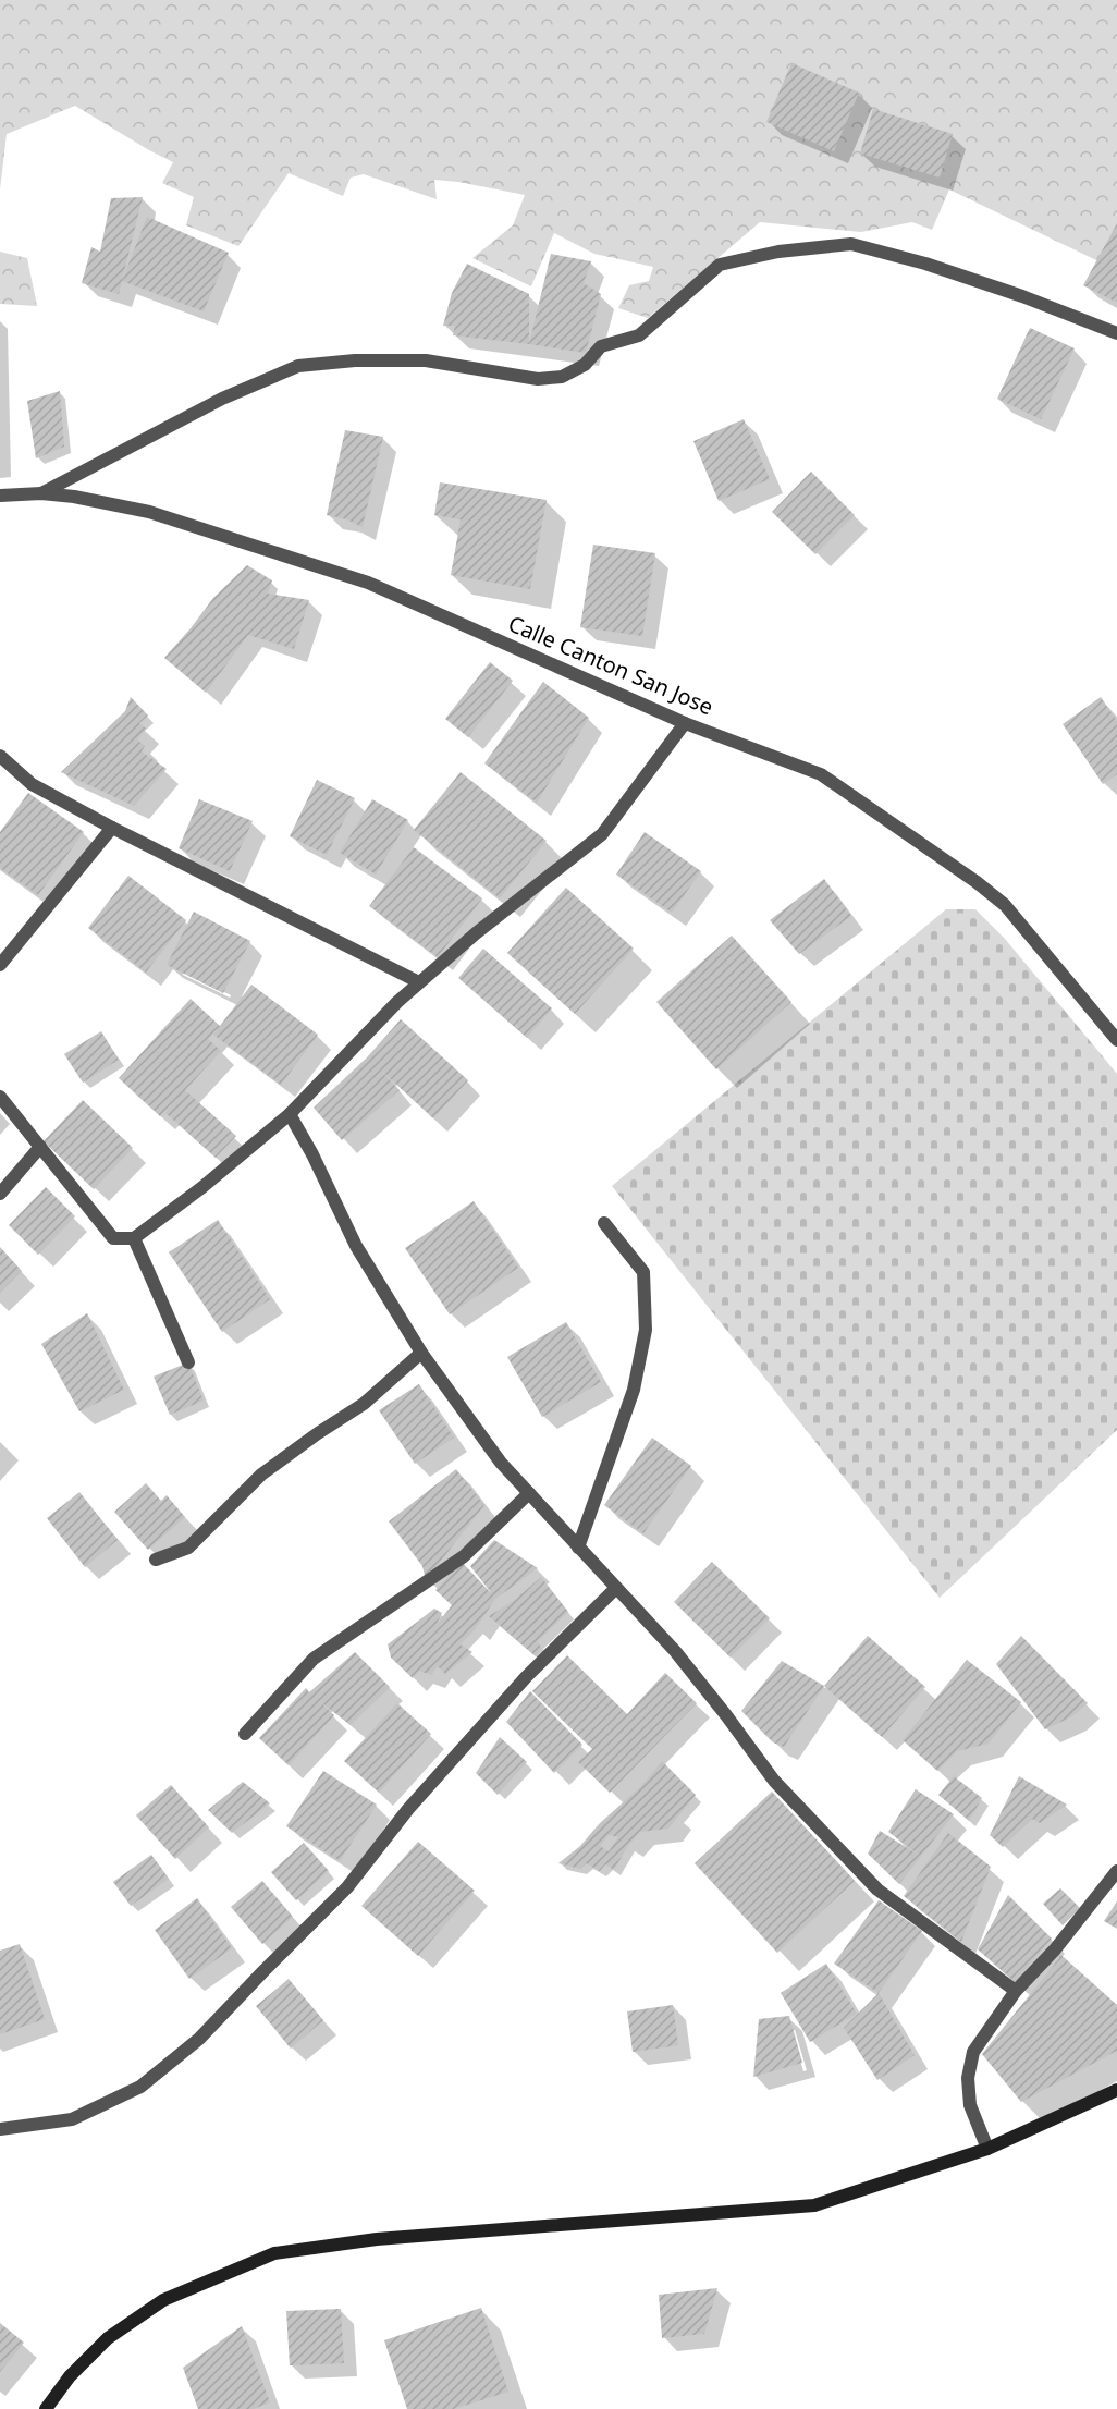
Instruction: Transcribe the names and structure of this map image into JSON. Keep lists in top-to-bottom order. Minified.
{"streets":{"street":["Calle Canton San Jose"]}}
